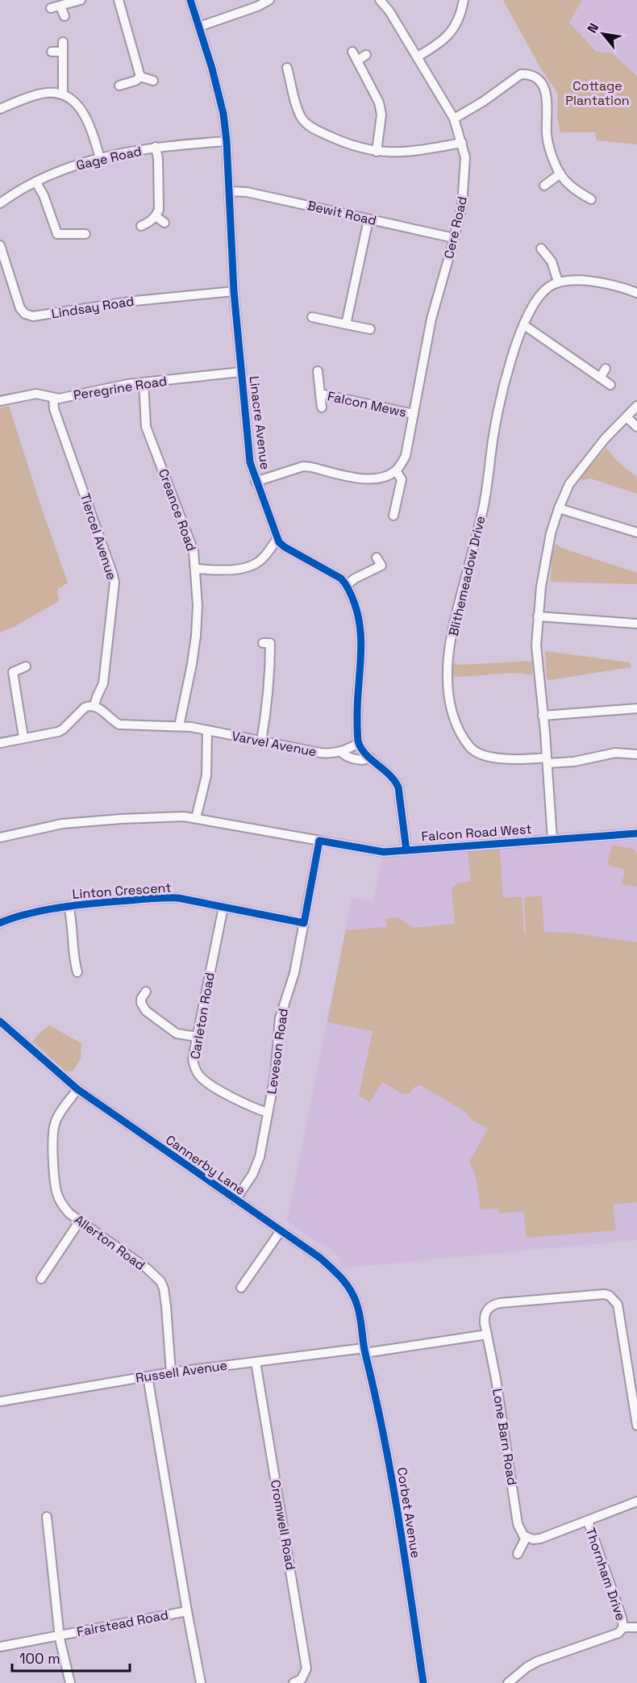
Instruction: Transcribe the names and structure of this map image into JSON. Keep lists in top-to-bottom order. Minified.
{"streets":{"street":["Gage Road","Bewit Road","Cere Road","Lindsay Road","Peregrine Road","Falcon Mews","Linacre Avenue","Creance Road","Tiercel Avenue","Blithemeadow Drive","Varvel Avenue","Falcon Road West","Linton Crescent","Carleton Road","Leveson Road","Cannerby Lane","Allerton Road","Russell Avenue","Lone Barn Road","Corbet Avenue","Cromwell Road","Thornham Drive","Fairstead Road"]},"crossings":[["Gage Road","Linacre Avenue"],["Bewit Road","Cere Road"],["Bewit Road","Linacre Avenue"],["Cere Road","Falcon Mews"],["Lindsay Road","Linacre Avenue"],["Peregrine Road","Linacre Avenue"],["Peregrine Road","Creance Road"],["Peregrine Road","Tiercel Avenue"],["Creance Road","Varvel Avenue"],["Tiercel Avenue","Varvel Avenue"],["Falcon Road West","Leveson Road"],["Linton Crescent","Carleton Road"],["Linton Crescent","Leveson Road"],["Carleton Road","Leveson Road"],["Leveson Road","Cannerby Lane"],["Cannerby Lane","Allerton Road"],["Cannerby Lane","Russell Avenue"],["Cannerby Lane","Corbet Avenue"],["Allerton Road","Russell Avenue"],["Russell Avenue","Corbet Avenue"],["Russell Avenue","Cromwell Road"]],"parks":["Cottage Plantation"],"scale_bar":"100 m","north":"top left"}
